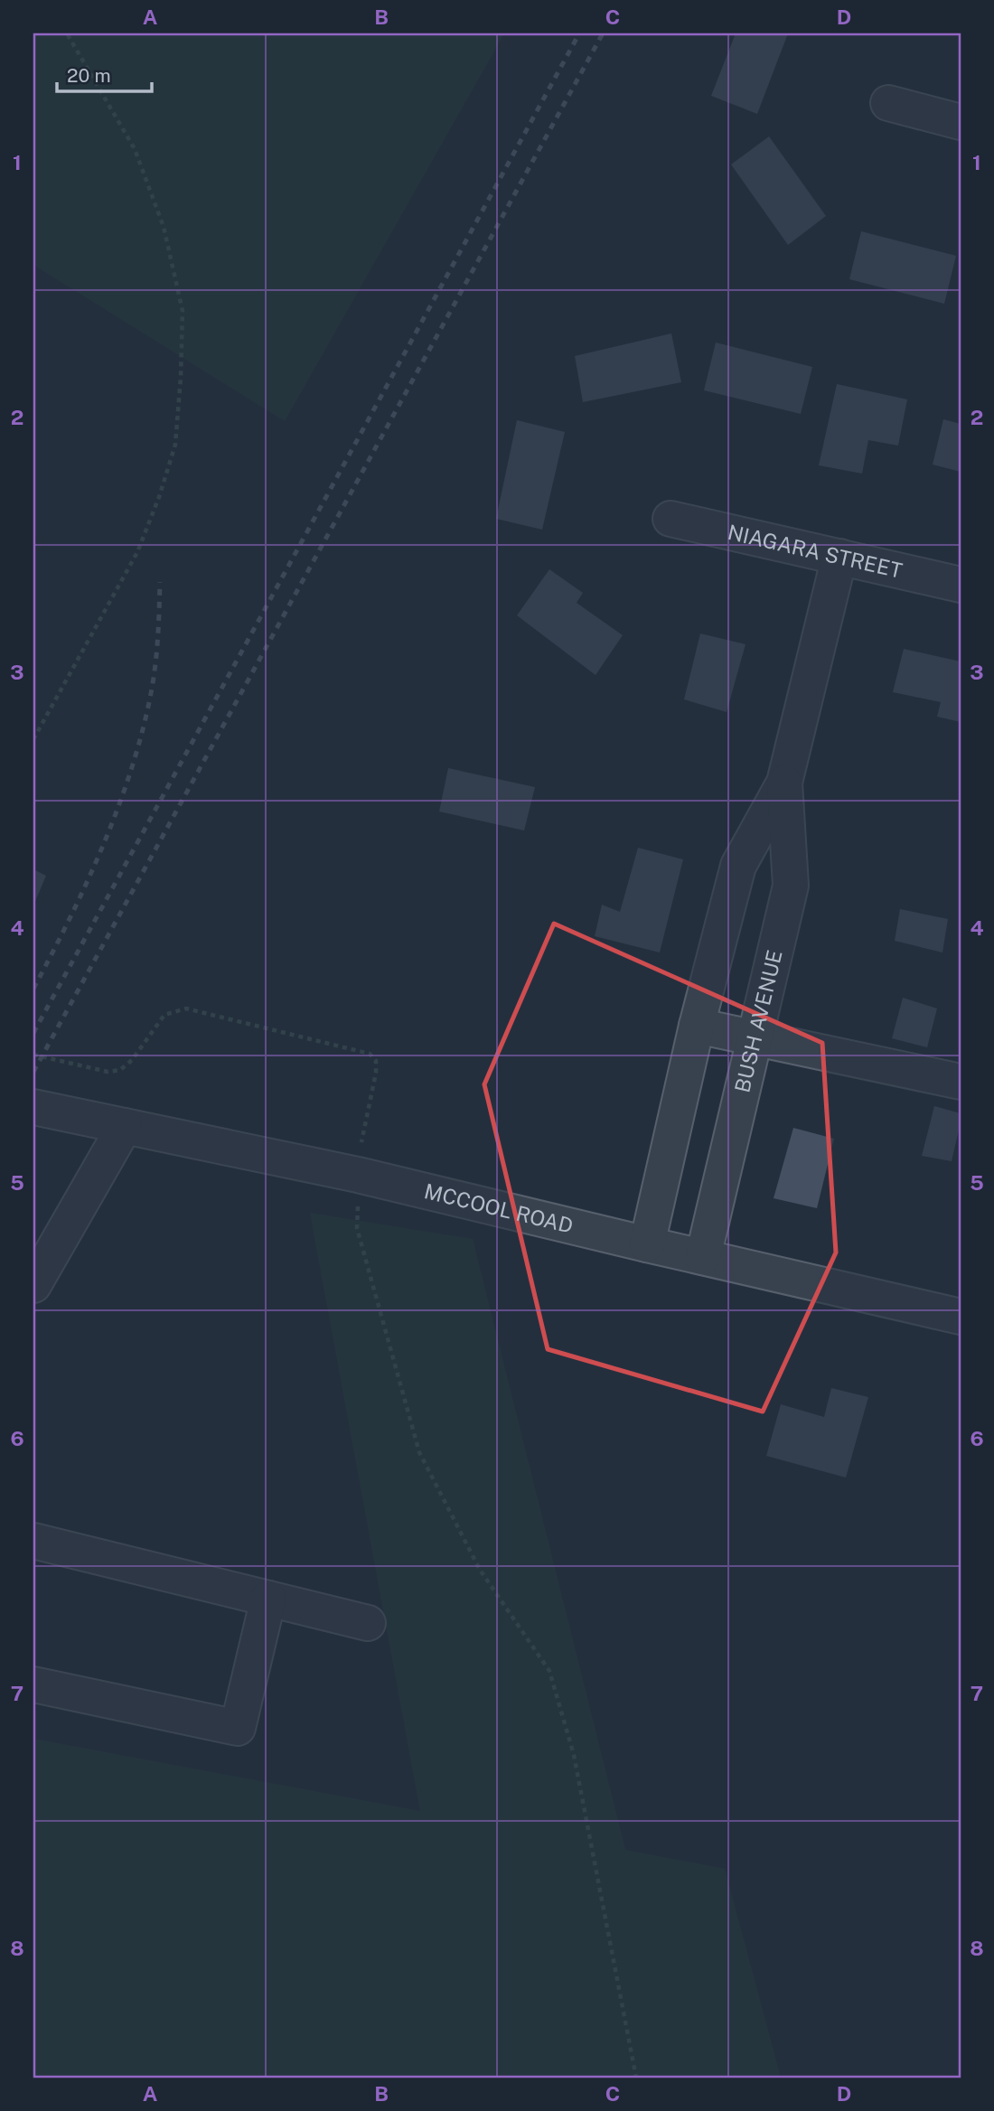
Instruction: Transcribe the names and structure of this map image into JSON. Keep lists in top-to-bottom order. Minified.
{"streets":{"street":["NIAGARA STREET","BUSH AVENUE","MCCOOL ROAD"]},"crossings":[["NIAGARA STREET","BUSH AVENUE"],["BUSH AVENUE","MCCOOL ROAD"]],"scale_bar":"20 m","grid":{"columns":["A","B","C","D"],"rows":["1","2","3","4","5","6","7","8"]}}
